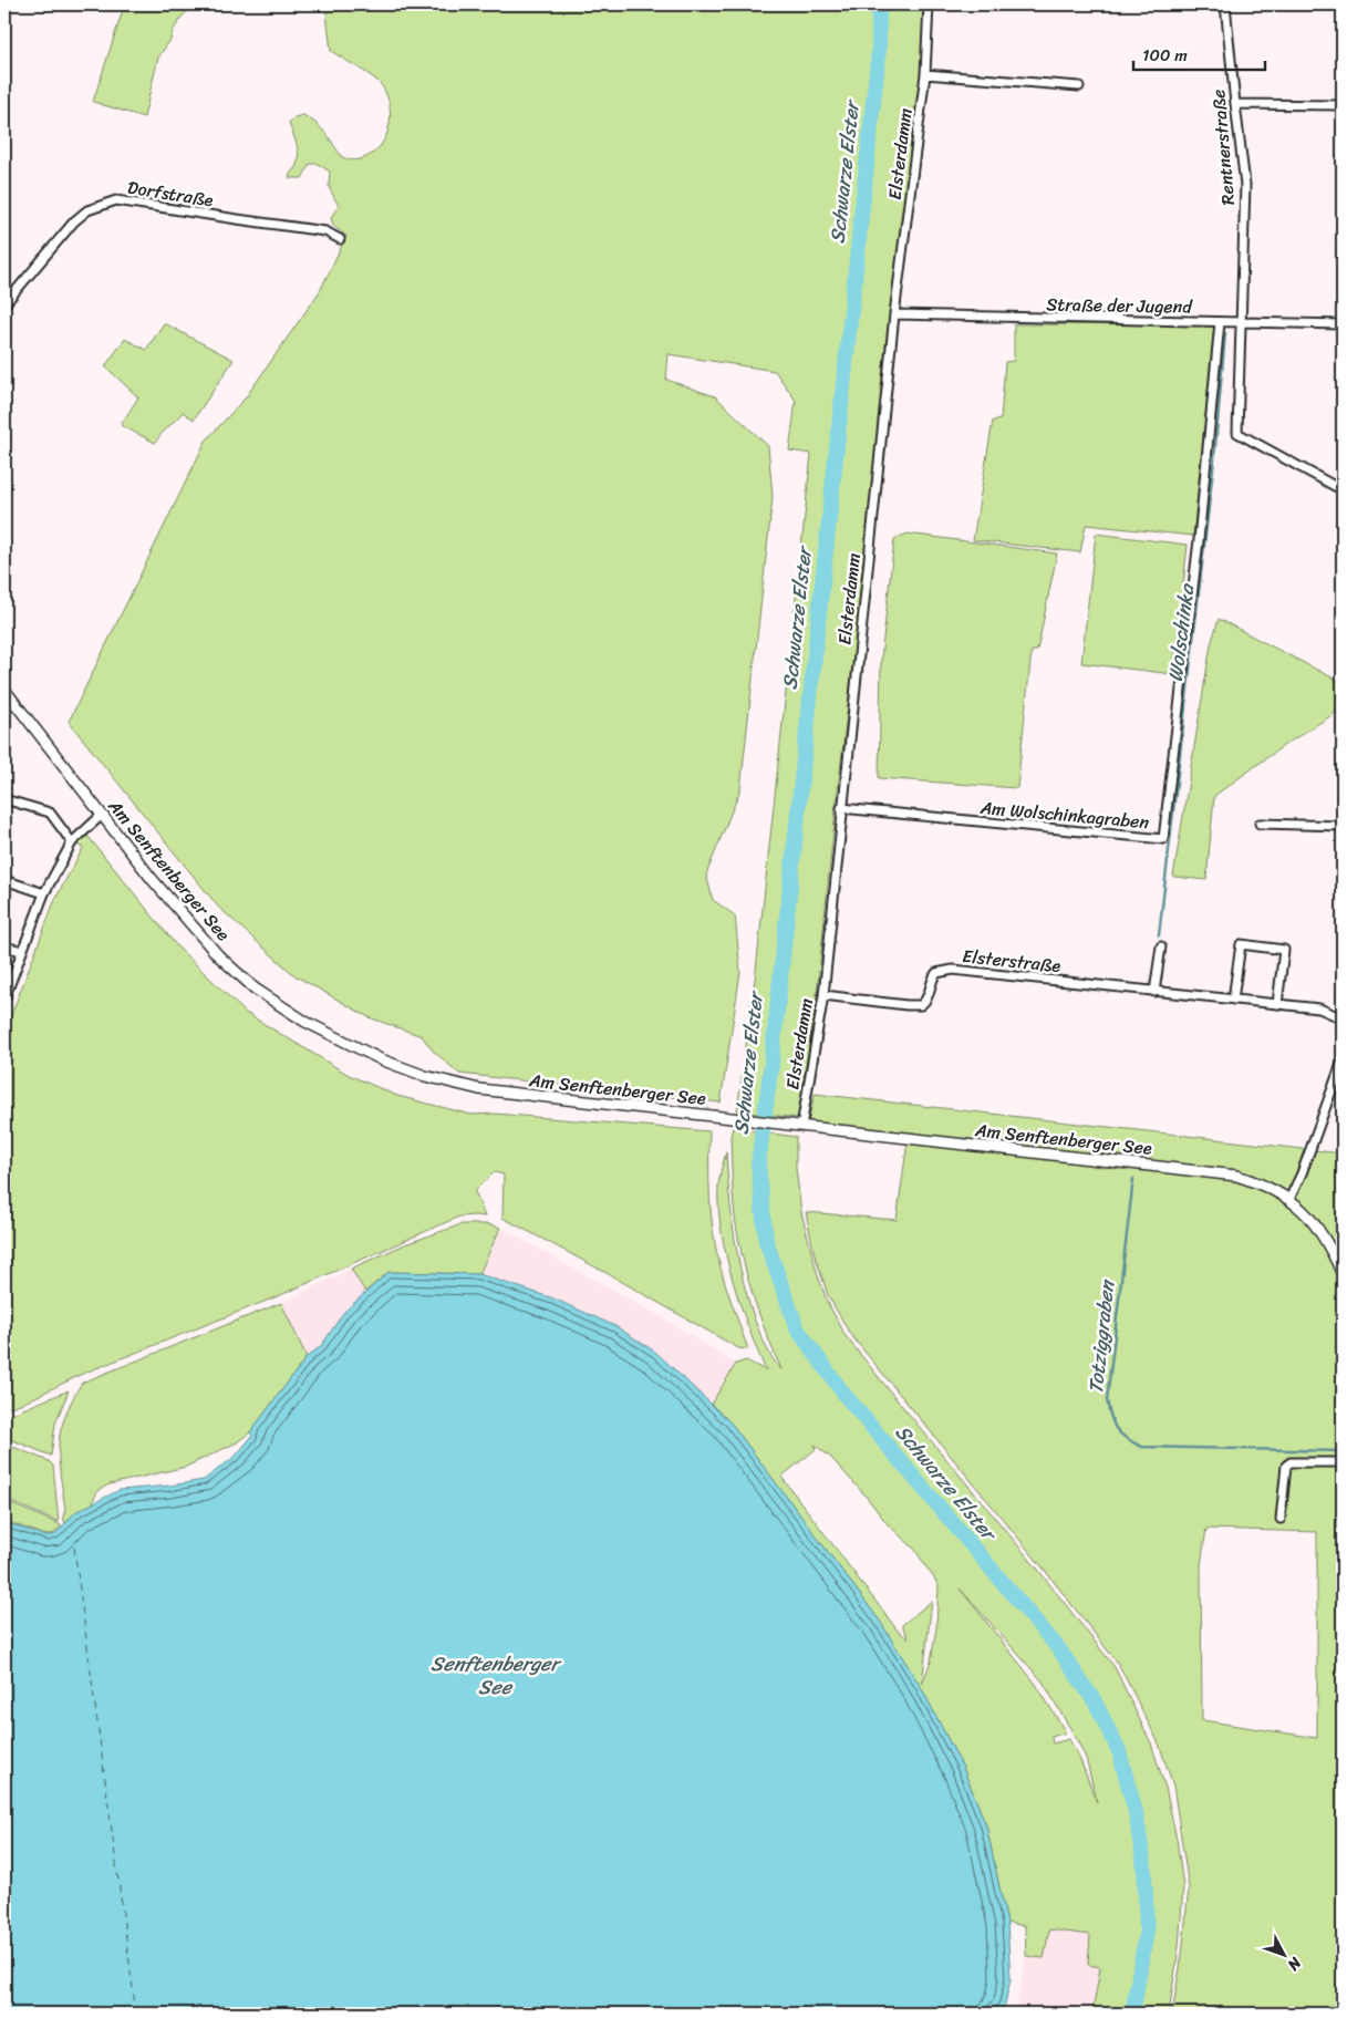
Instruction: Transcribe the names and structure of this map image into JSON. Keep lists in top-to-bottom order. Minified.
{"streets":{"street":["Rentnerstraße","Elsterdamm","Dorfstraße","Straße der Jugend","Am Wolschinkagraben","Am Senftenberger See","Elsterstraße"]},"crossings":[["Rentnerstraße","Straße der Jugend"],["Elsterdamm","Straße der Jugend"],["Elsterdamm","Am Wolschinkagraben"],["Elsterdamm","Am Senftenberger See"],["Elsterdamm","Elsterstraße"],["Straße der Jugend","Am Wolschinkagraben"]],"water":["Schwarze Elster","Wolschinka","Totziggraben","Senftenberger See"],"scale_bar":"100 m","north":"bottom right"}
